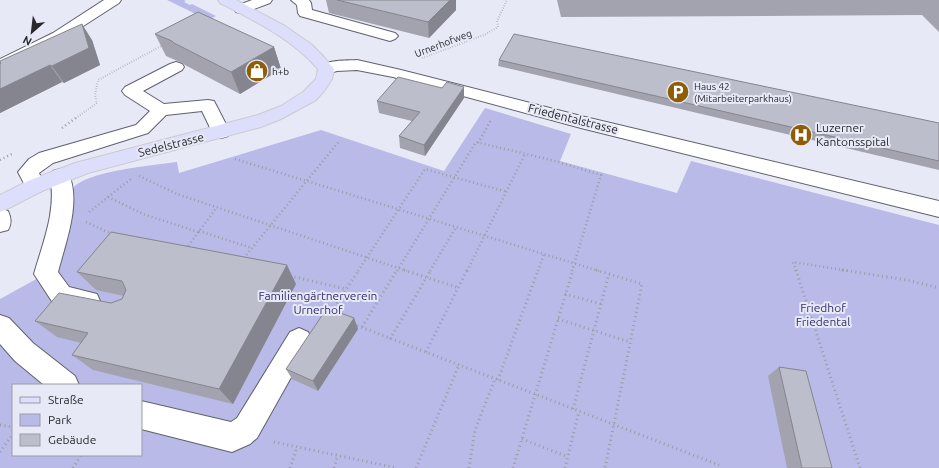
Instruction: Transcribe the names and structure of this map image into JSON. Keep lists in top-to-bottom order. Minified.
{"streets":{"main road":["Sedelstrasse"],"street":["Friedentalstrasse"],"path":["Urnerhofweg"]},"crossings":[["Urnerhofweg","Friedentalstrasse"],["Friedentalstrasse","Sedelstrasse"]],"parks":["Familiengärtnerverein Urnerhof","Friedhof Friedental"],"places":{"shop":["h+b"],"parking":["Haus 42 (Mitarbeiterparkhaus)"],"hospital":["Luzerner Kantonsspital"]},"legend":["Straße","Park","Gebäude"],"north":"bottom left"}
